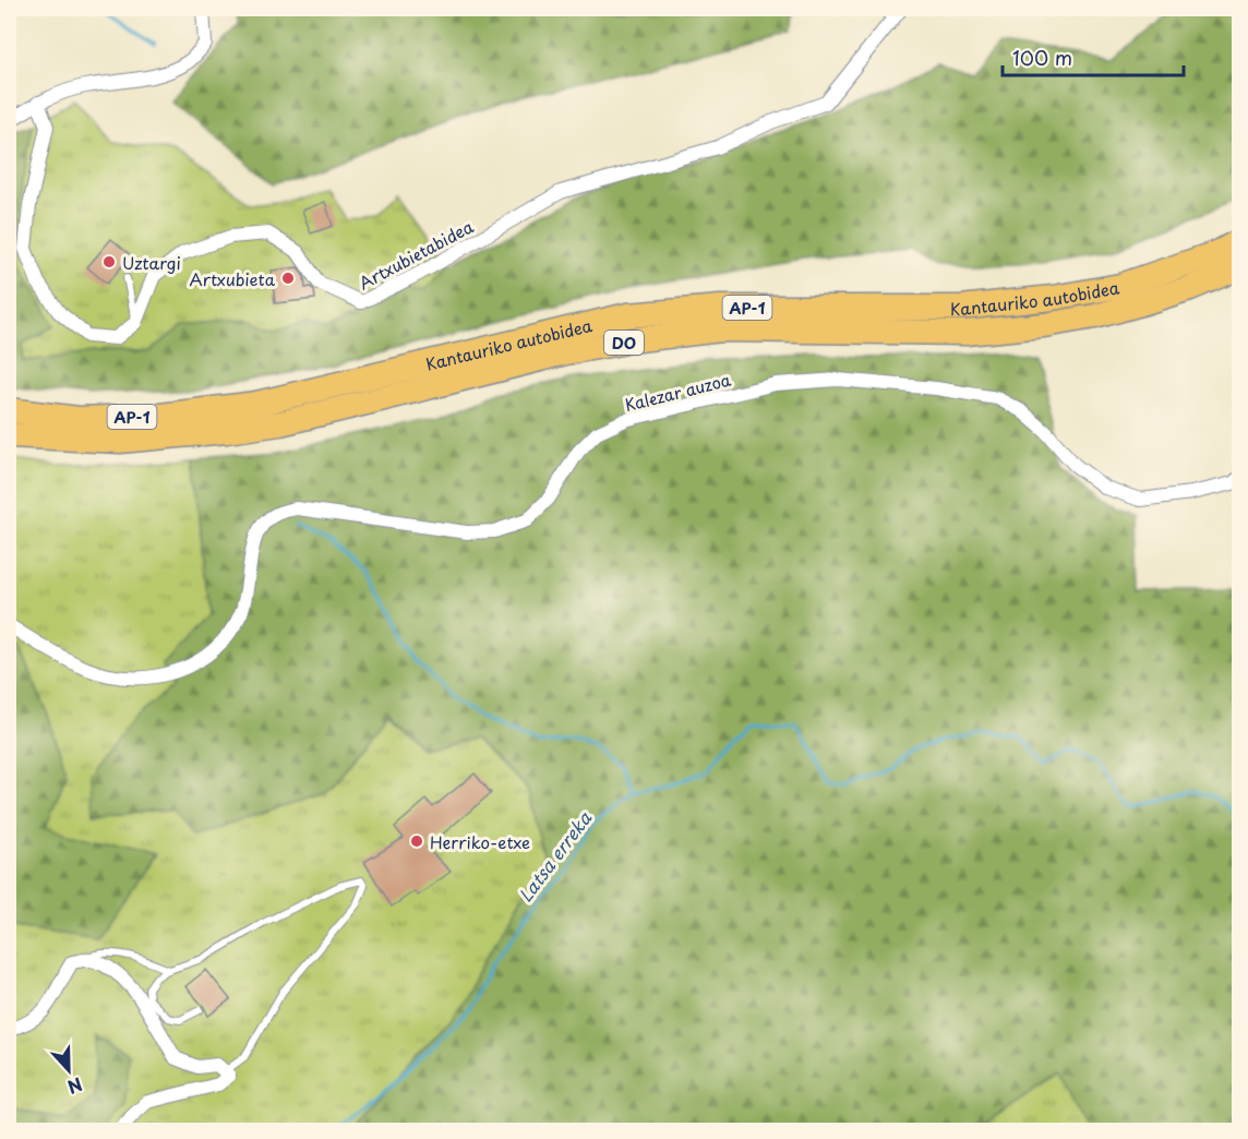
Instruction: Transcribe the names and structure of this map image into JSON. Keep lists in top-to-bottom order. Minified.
{"streets":{"highway":["Kantauriko autobidea","AP-1","DO"],"street":["Artxubietabidea","Kalezar auzoa"]},"water":["Latsa erreka"],"places":["Uztargi","Artxubieta","Herriko-etxe"],"scale_bar":"100 m","north":"bottom"}
